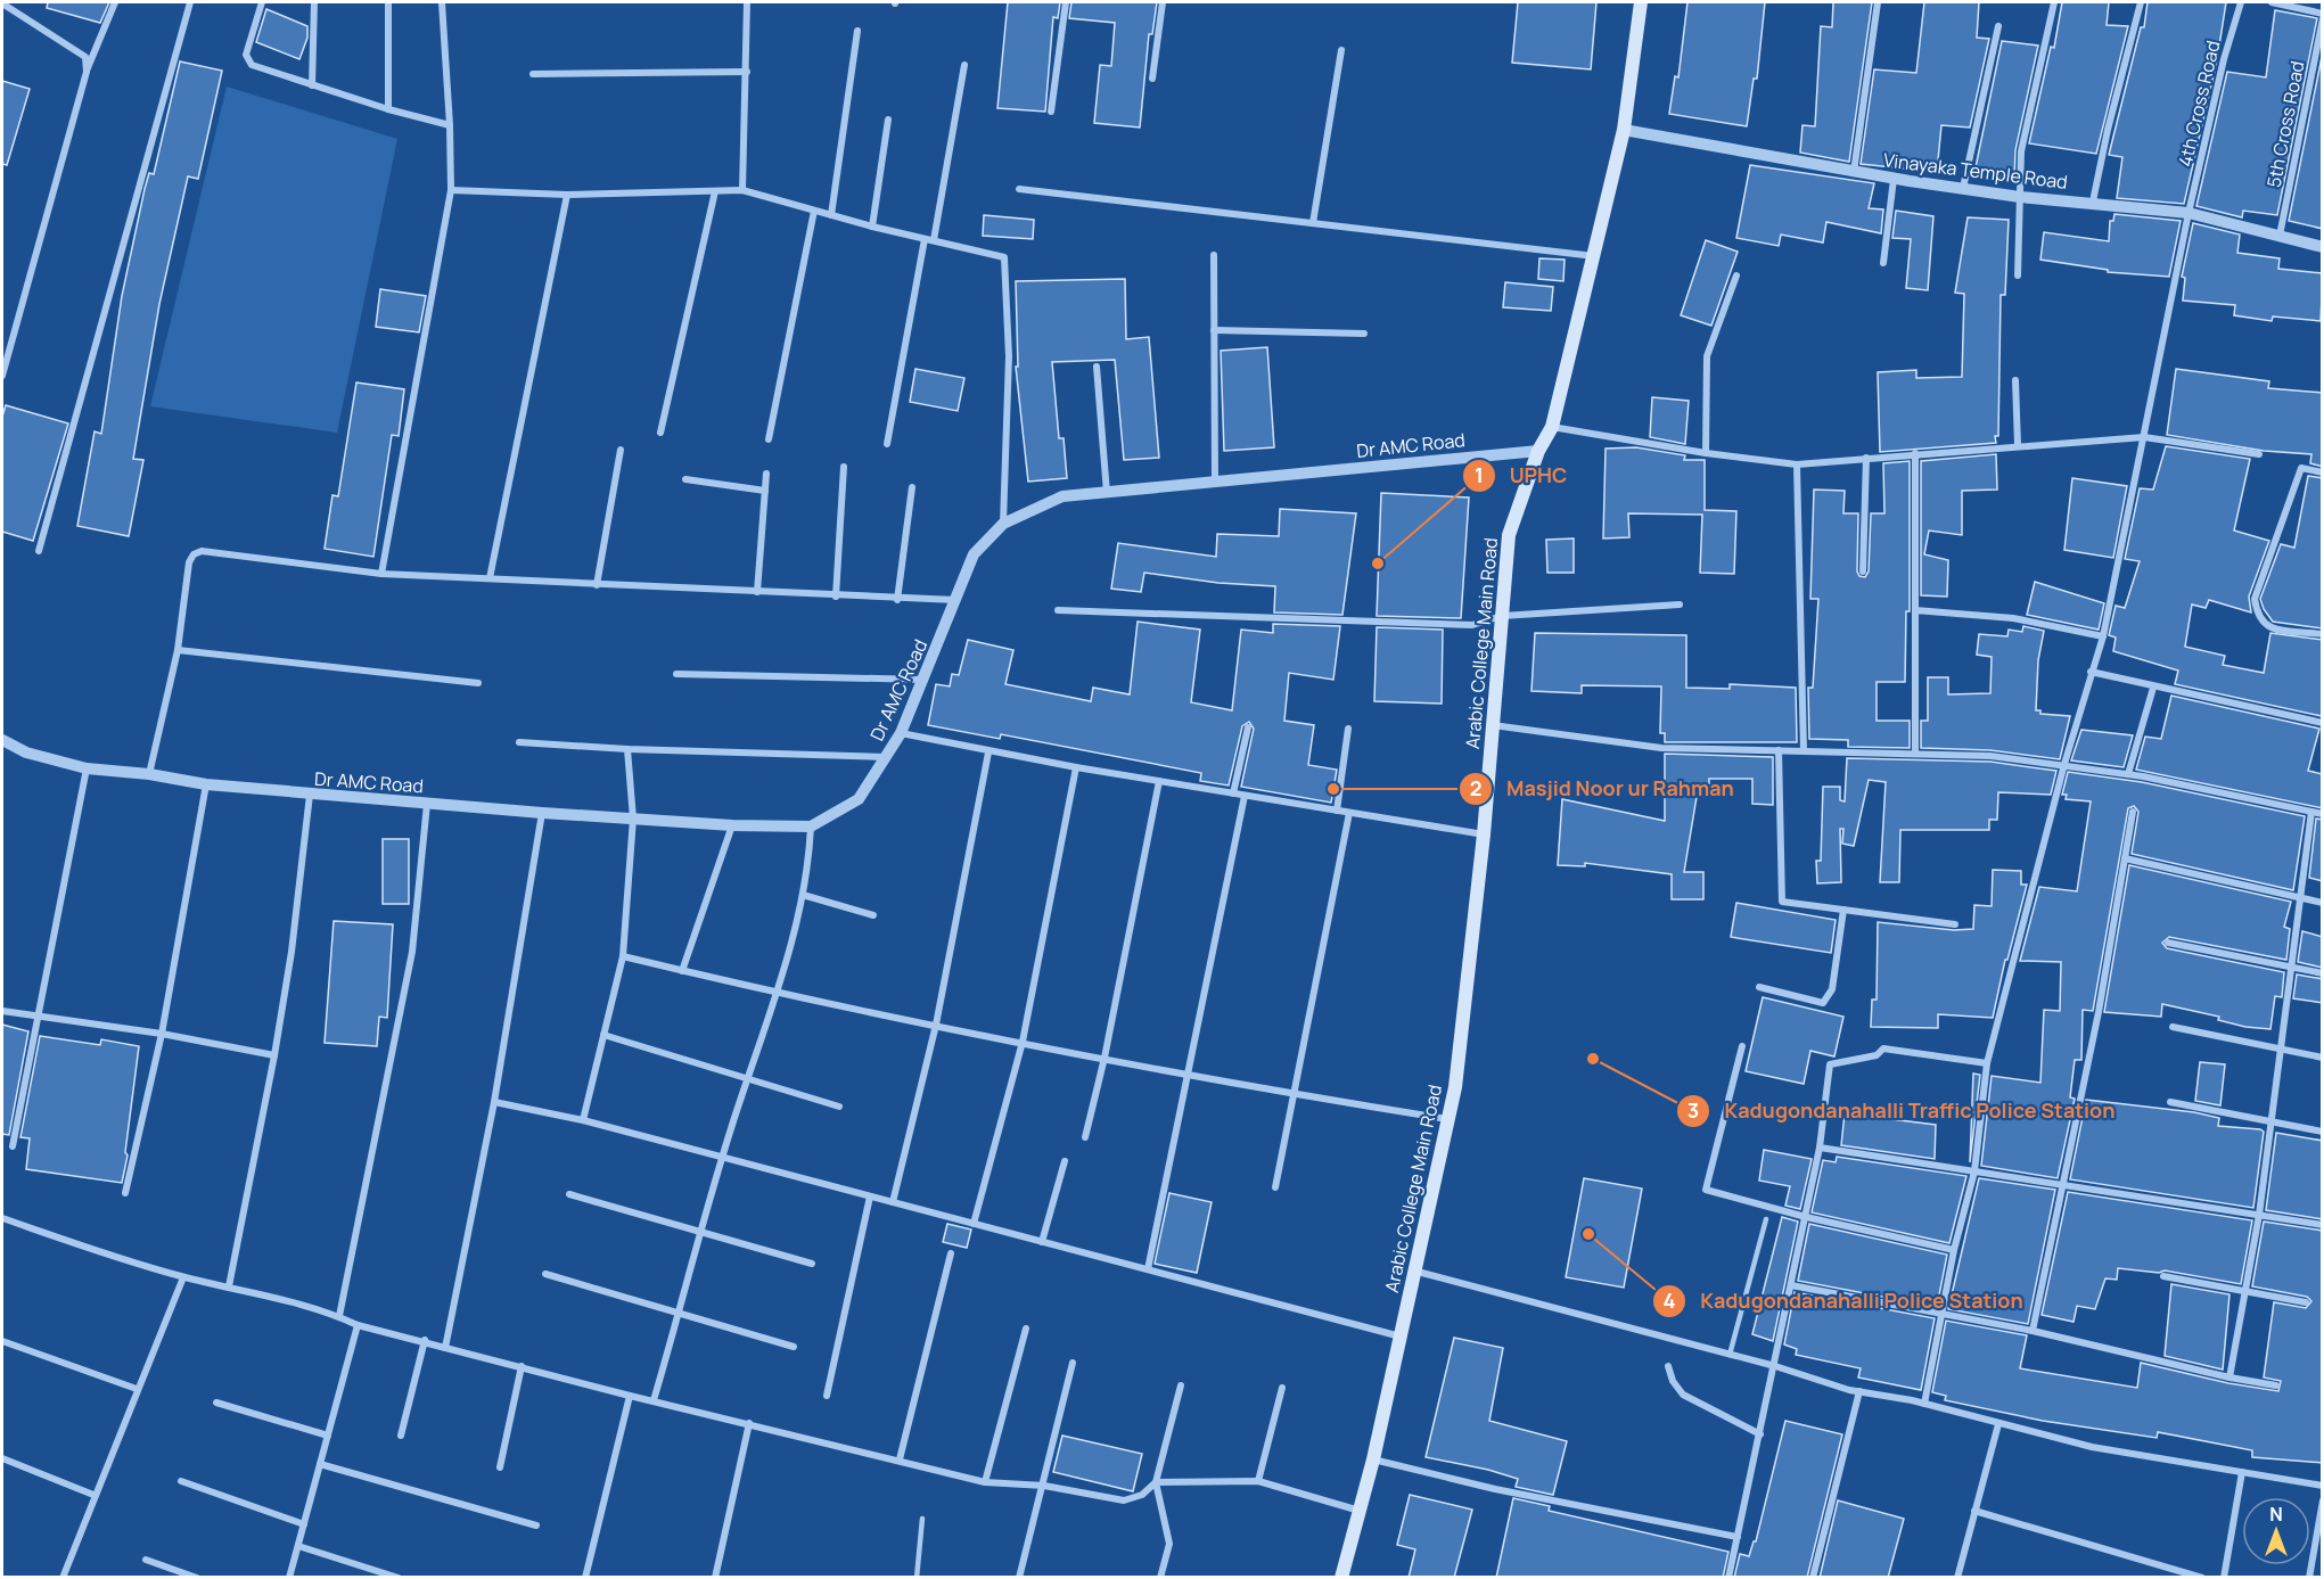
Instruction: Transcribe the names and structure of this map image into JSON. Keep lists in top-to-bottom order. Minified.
{"streets":{"main road":["Arabic College Main Road"],"street":["4th Cross Road","5th Cross Road","Vinayaka Temple Road","Dr AMC Road"]},"crossings":[["4th Cross Road","Vinayaka Temple Road"],["5th Cross Road","Vinayaka Temple Road"],["Vinayaka Temple Road","Arabic College Main Road"],["Dr AMC Road","Arabic College Main Road"]],"places":["UPHC","Masjid Noor ur Rahman","Kadugondanahalli Traffic Police Station","Kadugondanahalli Police Station"],"north":"top"}
